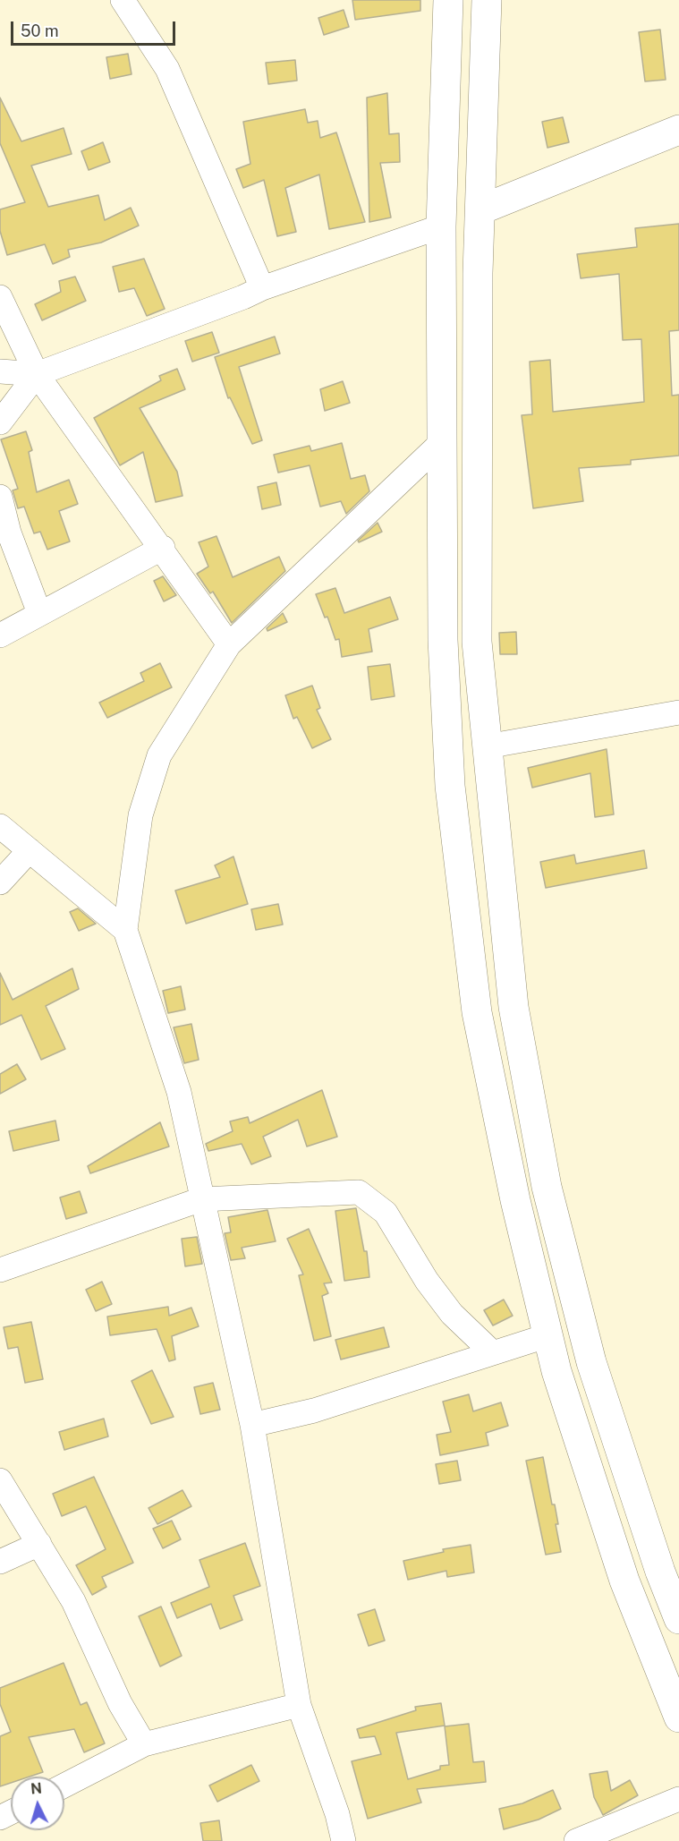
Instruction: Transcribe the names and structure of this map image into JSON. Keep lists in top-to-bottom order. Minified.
{"scale_bar":"50 m","north":"top"}
